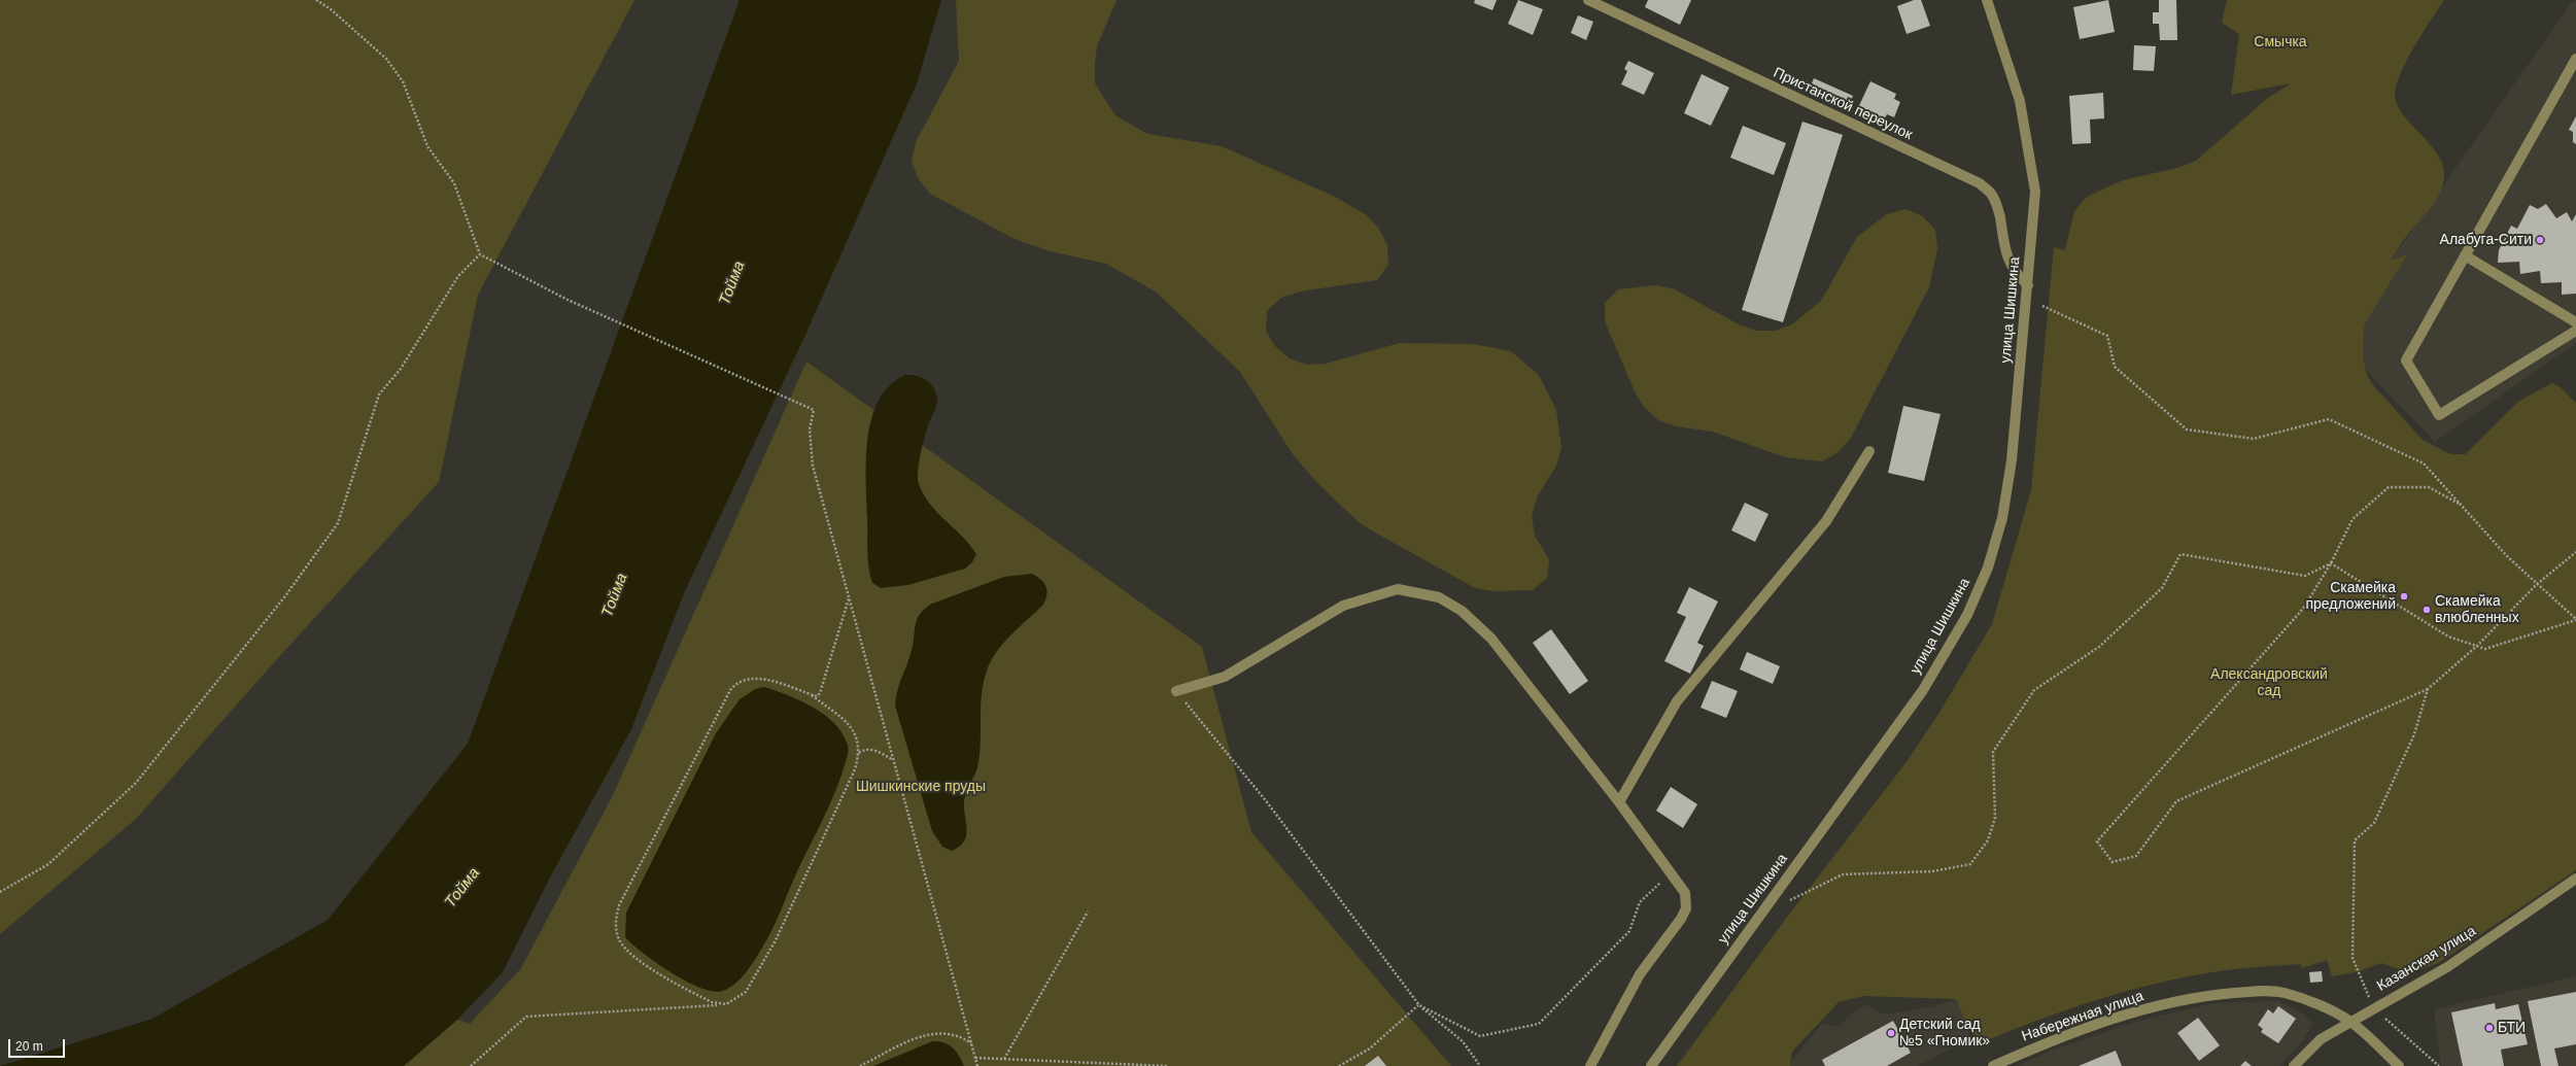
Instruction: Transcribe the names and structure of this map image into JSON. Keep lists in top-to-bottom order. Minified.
{"streets":{"street":["Пристанской переулок","улица Шишкина","Казанская улица","Набережная улица"]},"crossings":[["Пристанской переулок","улица Шишкина"],["Казанская улица","Набережная улица"]],"water":["Тойма"],"parks":["Смычка","Александровский сад","Шишкинские пруды"],"places":["Алабуга-Сити","Скамейка предложений","Скамейка влюбленных","БТИ","Детский сад №5 «Гномик»"],"scale_bar":"20 m"}
